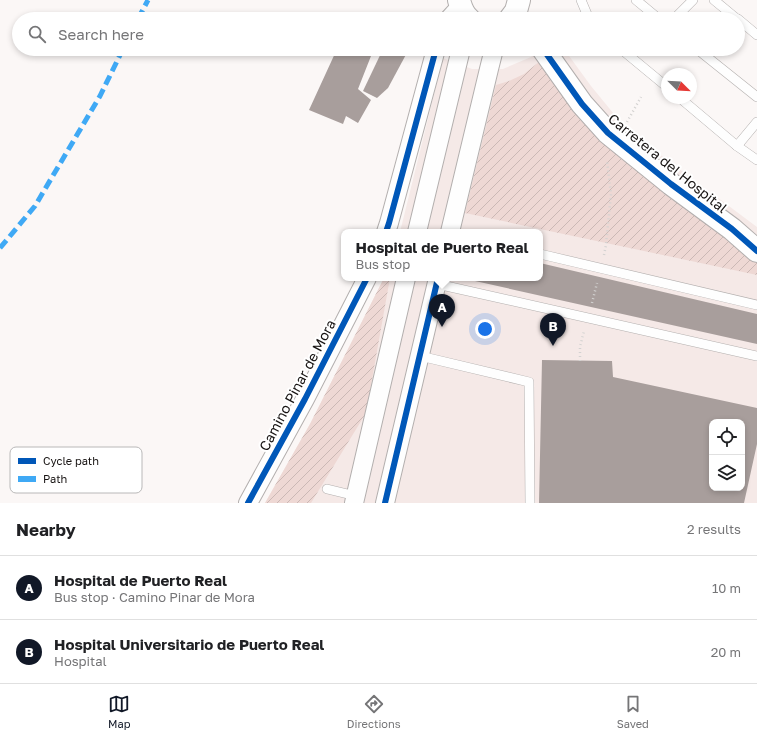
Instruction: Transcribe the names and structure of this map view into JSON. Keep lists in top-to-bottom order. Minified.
{"streets":{"street":["Carretera del Hospital","Camino Pinar de Mora"]},"legend":["Cycle path","Path"],"north":"bottom right","page":{"search":"Search here","popup":["Hospital de Puerto Real","Bus stop"],"pins":["A","B"],"heading":["Nearby","2 results"],"list":[{"mark":"A","name":"Hospital de Puerto Real","note":"Bus stop · Camino Pinar de Mora","value":"10 m"},{"mark":"B","name":"Hospital Universitario de Puerto Real","note":"Hospital","value":"20 m"}],"nav":["Map","Directions","Saved"]}}
